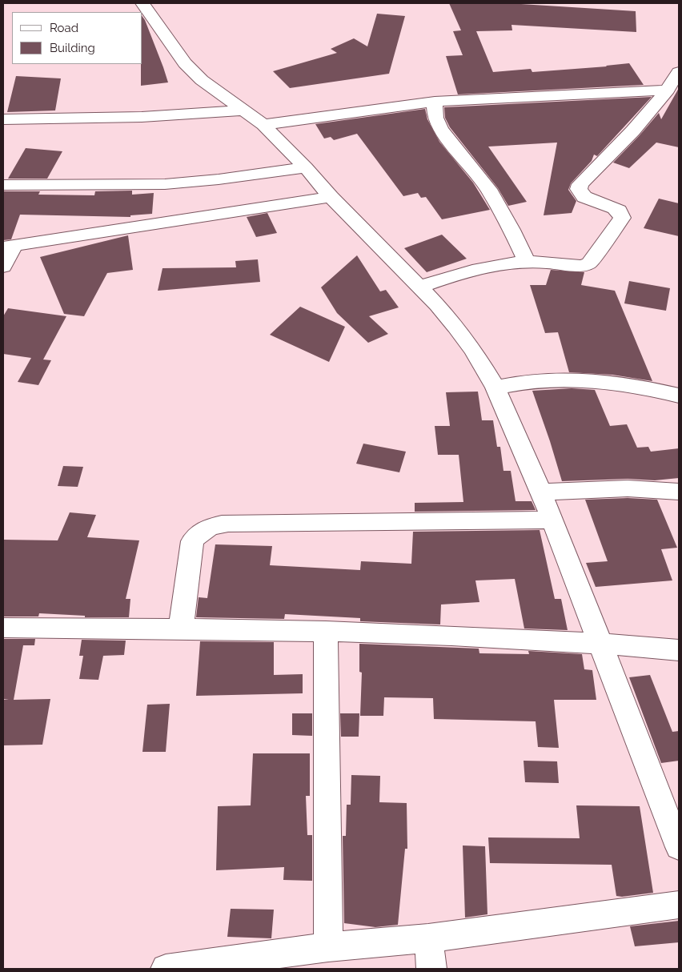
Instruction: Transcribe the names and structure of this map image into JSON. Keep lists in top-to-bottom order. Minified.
{"legend":["Road","Building"]}
